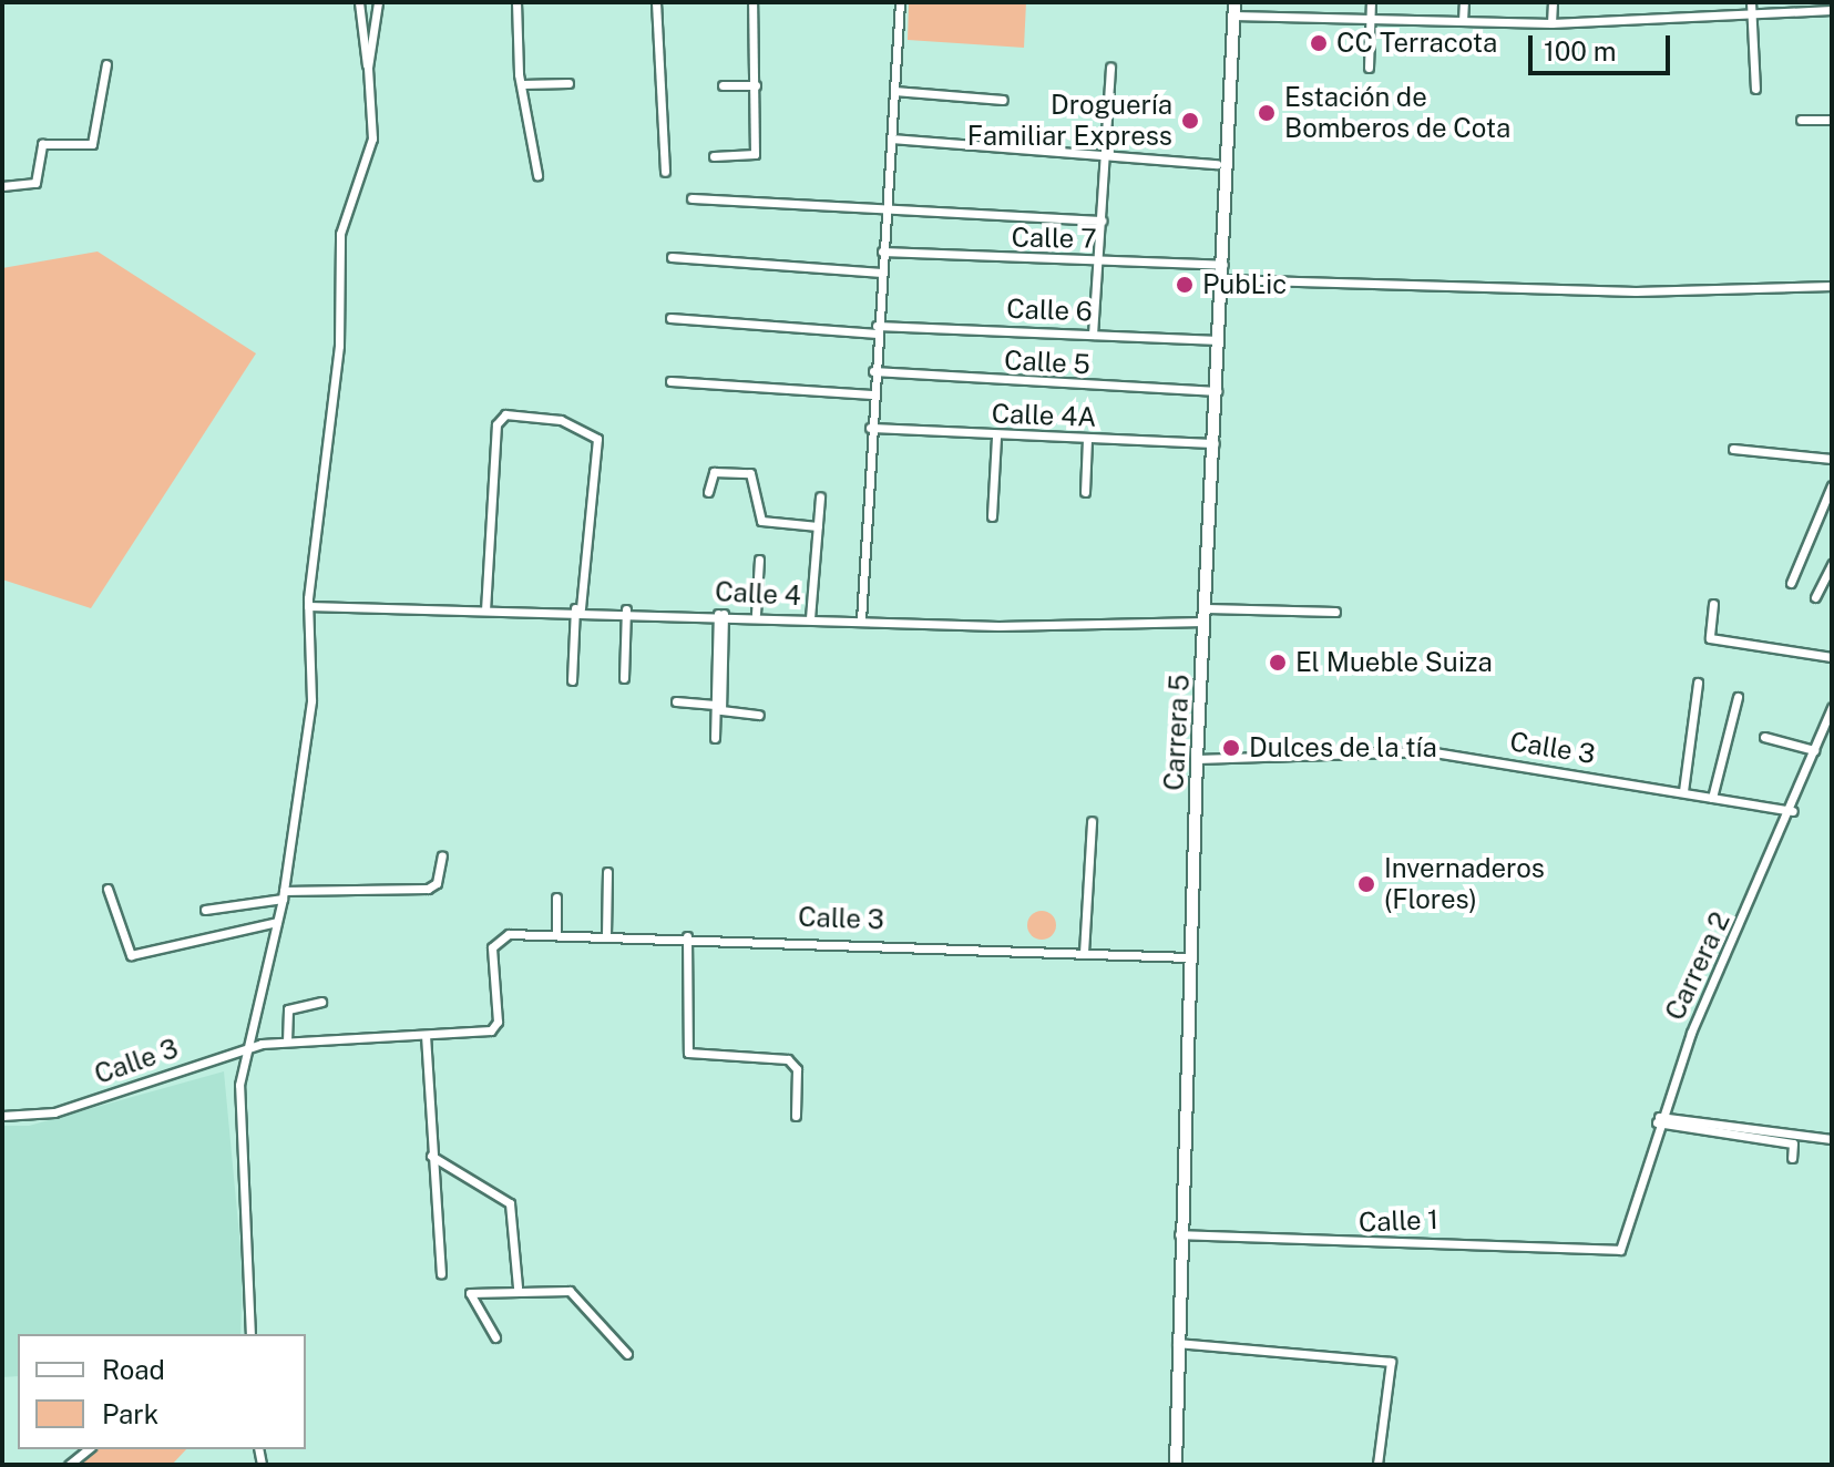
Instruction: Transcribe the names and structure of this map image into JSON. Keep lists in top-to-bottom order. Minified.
{"streets":{"main road":["Carrera 5"],"street":["Calle 7","Calle 6","Calle 5","Calle 4A","Calle 4","Calle 3","Carrera 2","Calle 1"]},"crossings":[["Calle 7","Carrera 5"],["Calle 6","Carrera 5"],["Calle 5","Carrera 5"],["Calle 4A","Carrera 5"],["Calle 4","Carrera 5"],["Carrera 5","Calle 3"],["Carrera 5","Calle 1"],["Calle 3","Carrera 2"],["Carrera 2","Calle 1"]],"places":["CC Terracota","Estación de Bomberos de Cota","Droguería Familiar Express","PubLic","El Mueble Suiza","Dulces de la tía","Invernaderos (Flores)"],"legend":["Road","Park"],"scale_bar":"100 m"}
